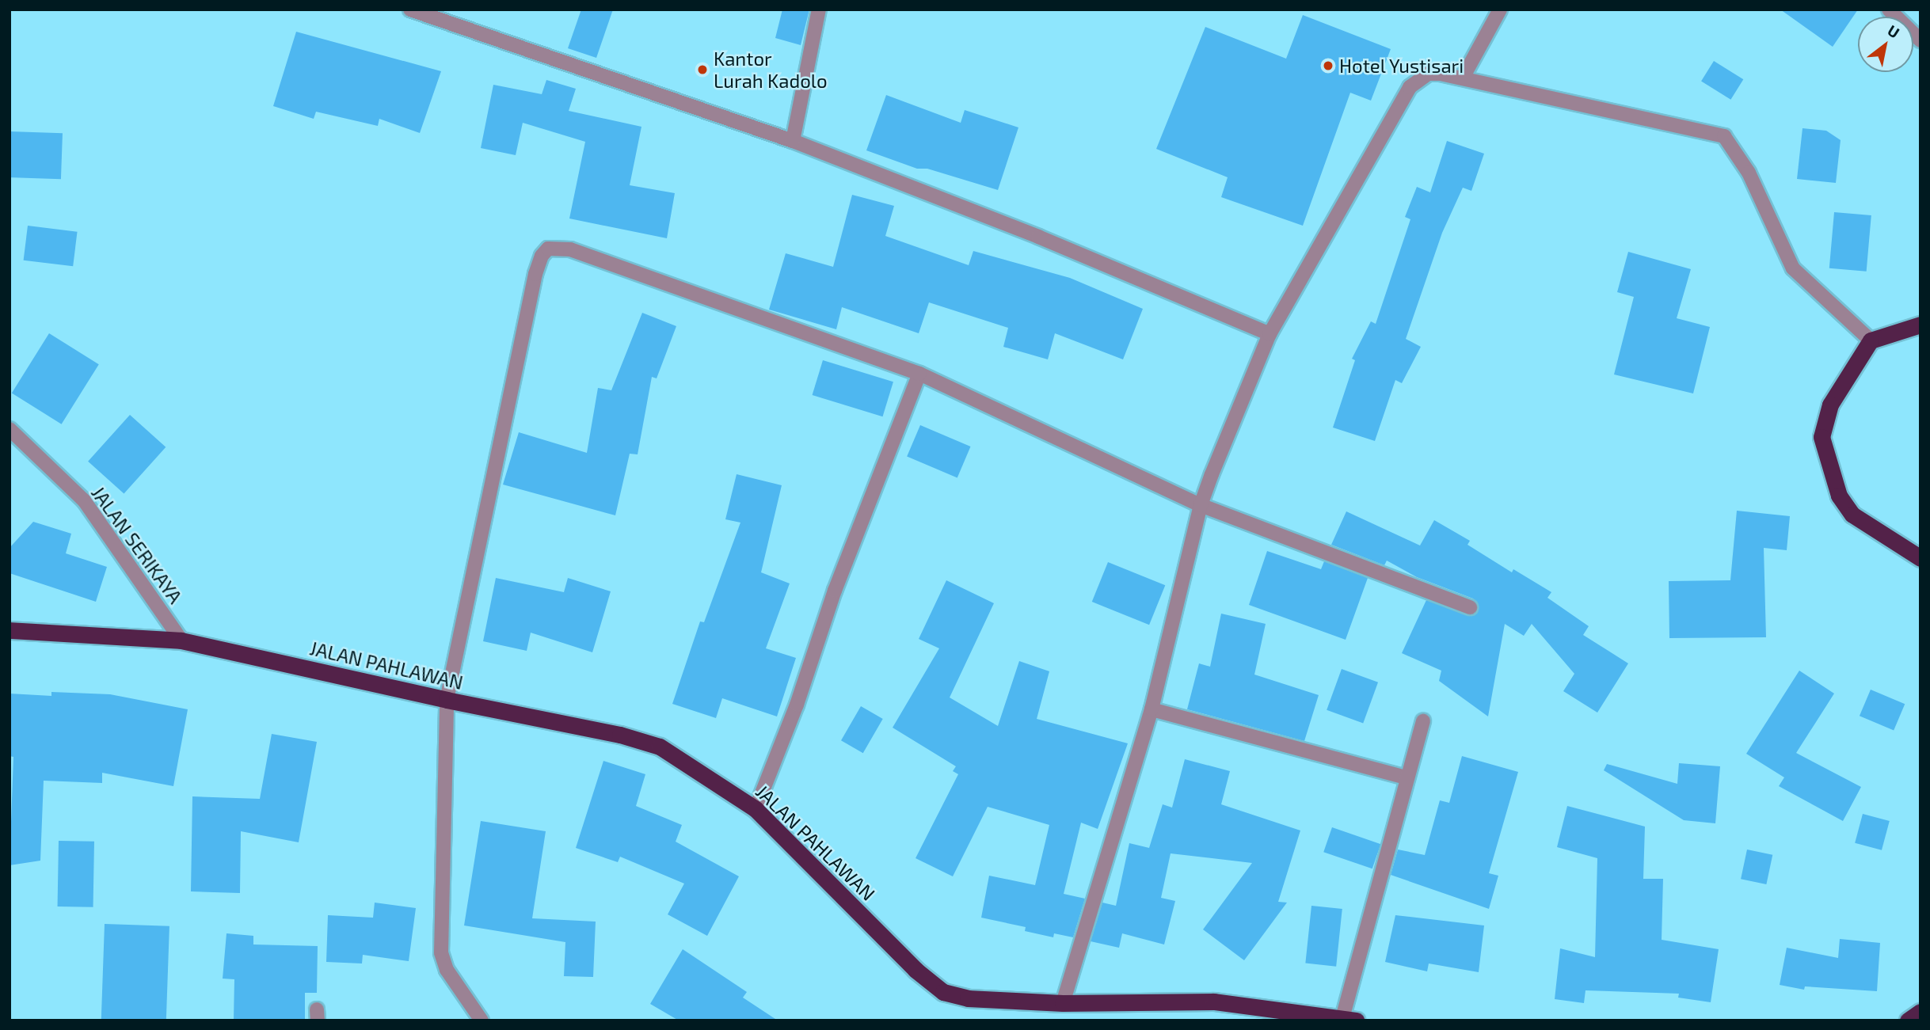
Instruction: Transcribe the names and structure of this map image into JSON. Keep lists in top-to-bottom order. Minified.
{"streets":{"highway":["JALAN PAHLAWAN"],"street":["JALAN SERIKAYA"]},"crossings":[["JALAN SERIKAYA","JALAN PAHLAWAN"]],"places":["Hotel Yustisari","Kantor Lurah Kadolo"],"north":"top right"}
